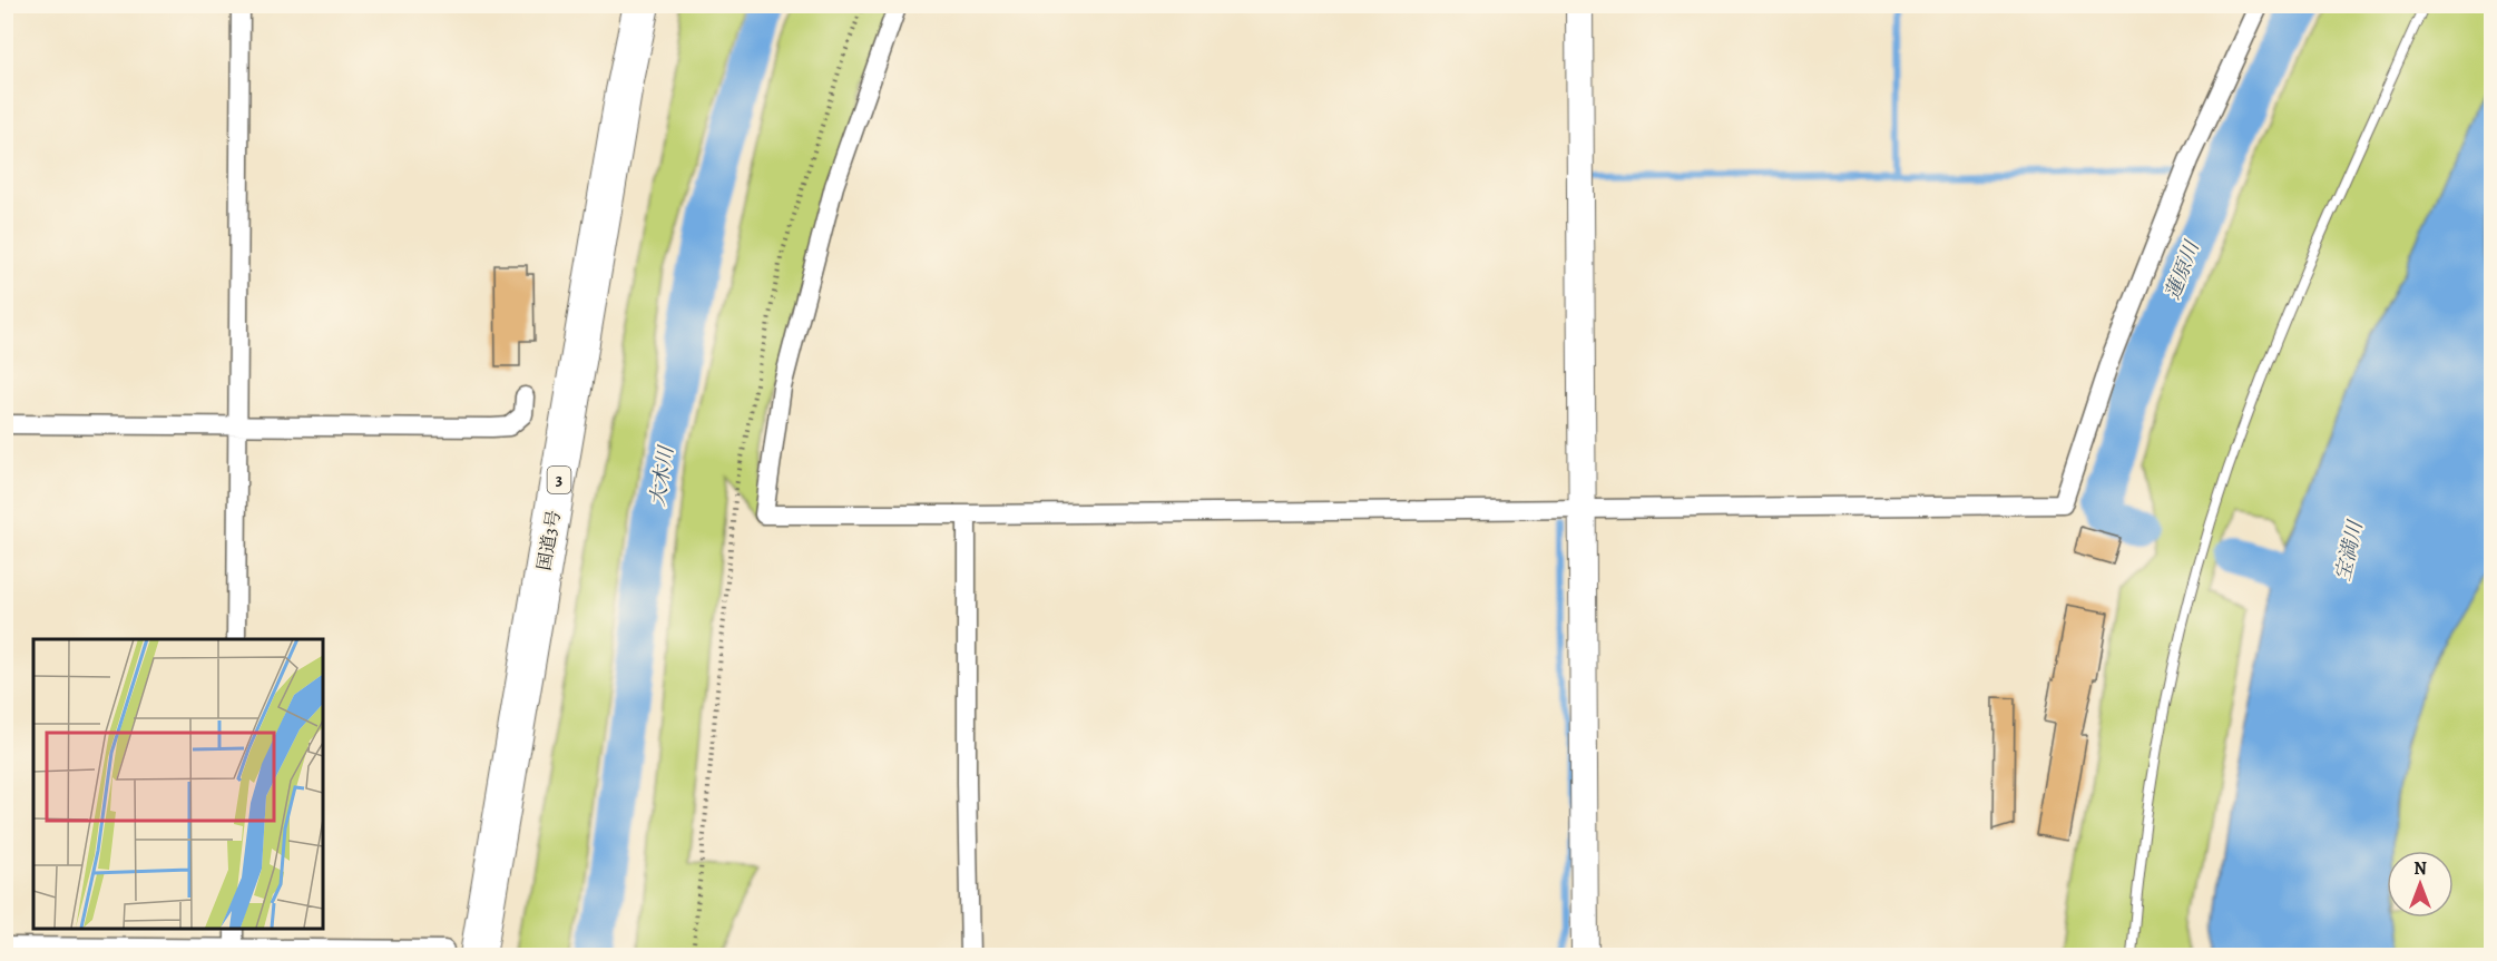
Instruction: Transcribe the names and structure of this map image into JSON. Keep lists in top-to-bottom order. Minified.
{"streets":{"highway":["3","国道3号"]},"water":["蓮原川","大木川","宝満川"],"north":"top"}
